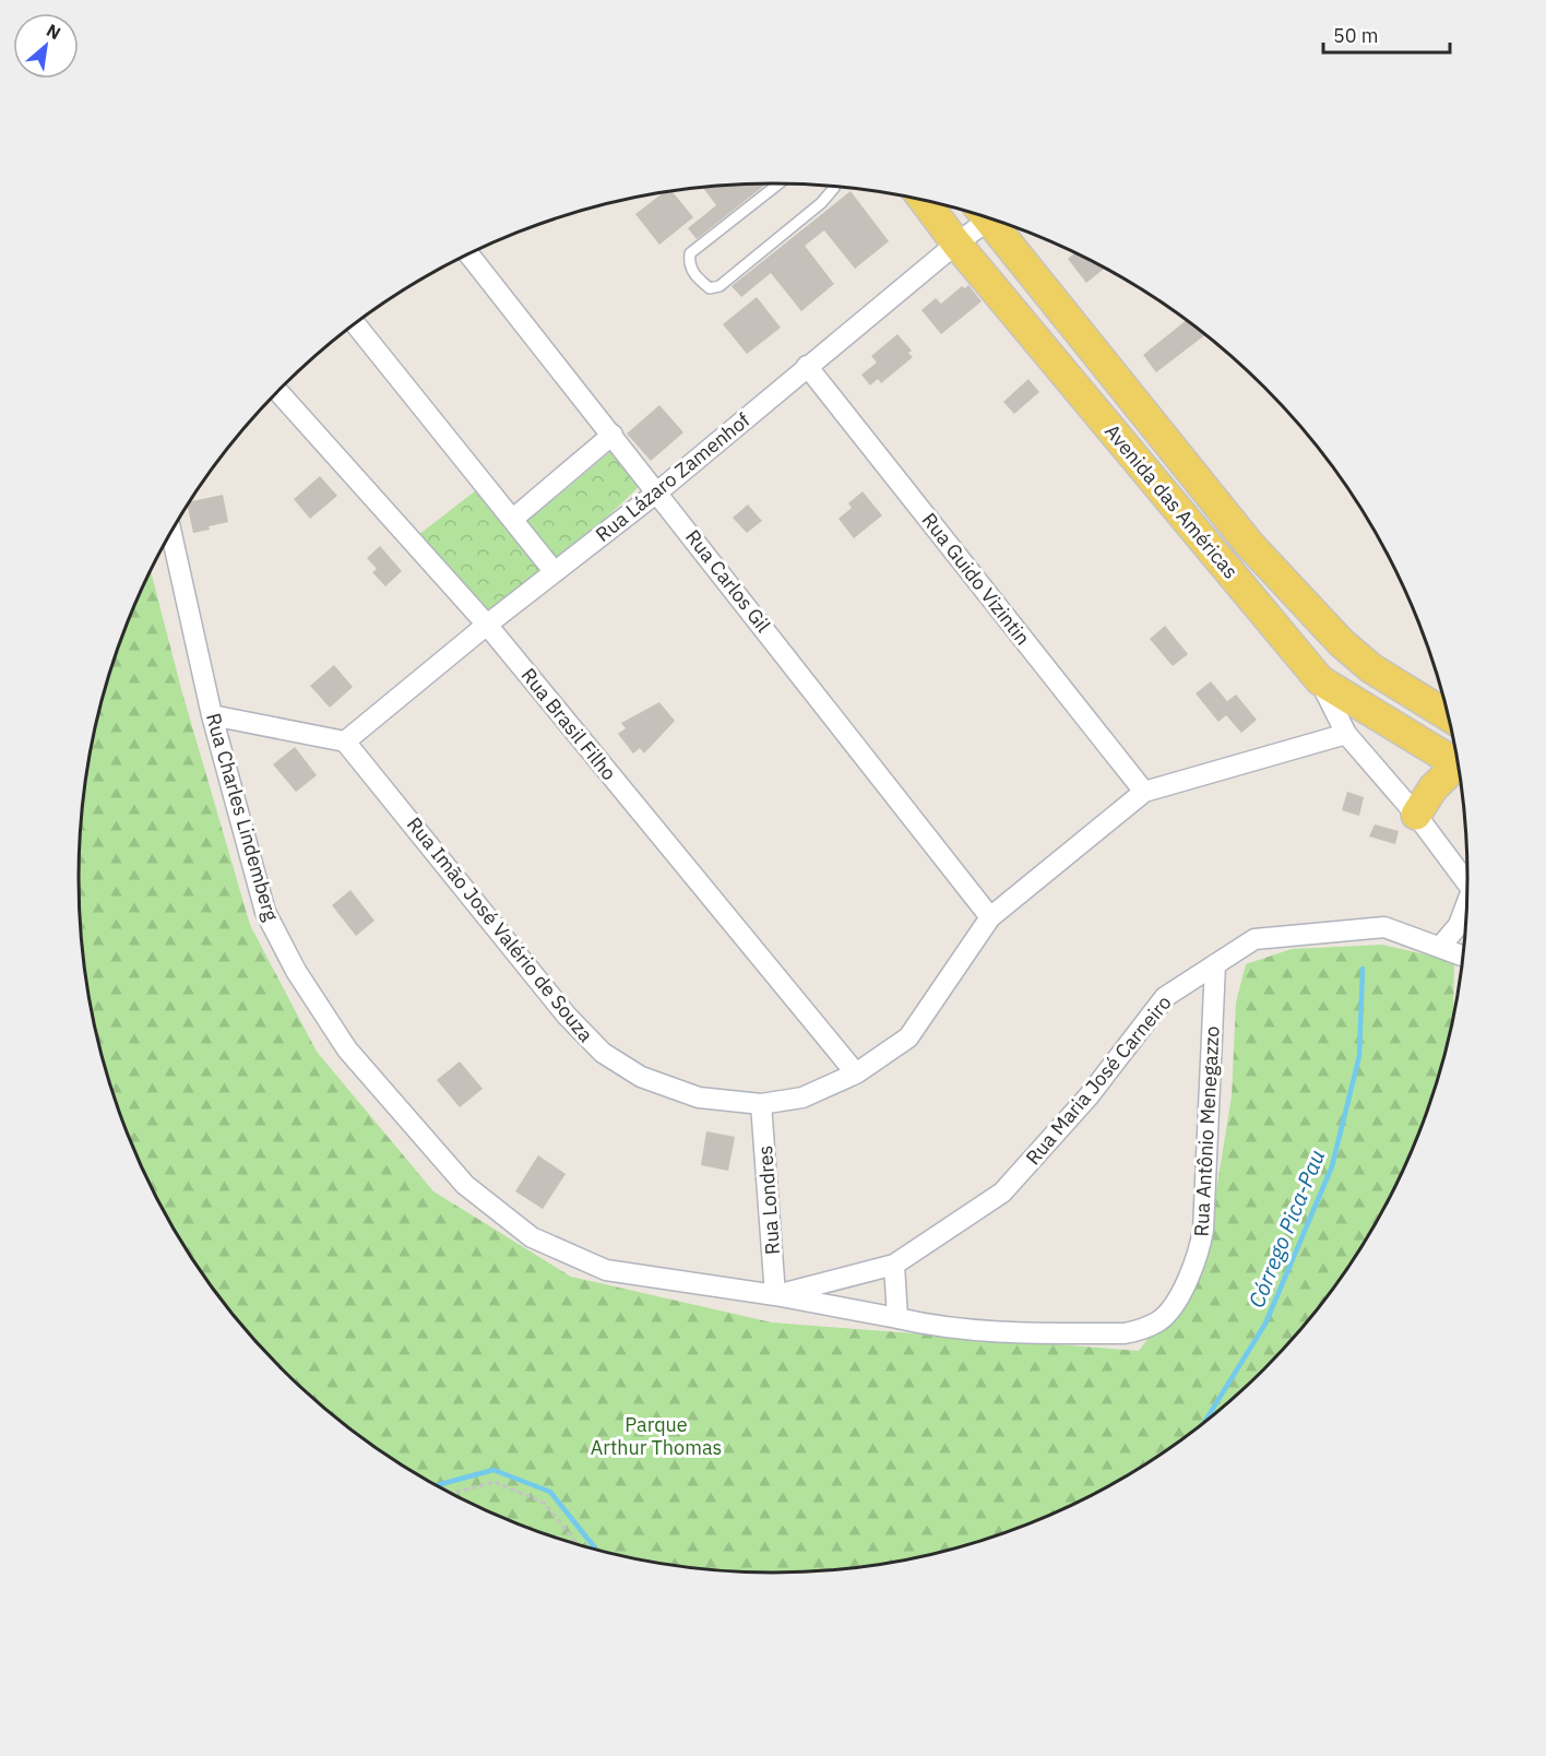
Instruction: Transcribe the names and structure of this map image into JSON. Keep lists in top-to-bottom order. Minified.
{"streets":{"main road":["Avenida das Américas"],"street":["Rua Lázaro Zamenhof","Rua Guido Vizintin","Rua Carlos Gil","Rua Brasil Filho","Rua Charles Lindemberg","Rua Imão José Valério de Souza","Rua Maria José Carneiro","Rua Antônio Menegazzo","Rua Londres"]},"crossings":[["Rua Lázaro Zamenhof","Avenida das Américas"],["Rua Lázaro Zamenhof","Rua Guido Vizintin"],["Rua Lázaro Zamenhof","Rua Carlos Gil"],["Rua Lázaro Zamenhof","Rua Brasil Filho"],["Rua Lázaro Zamenhof","Rua Imão José Valério de Souza"],["Rua Guido Vizintin","Rua Imão José Valério de Souza"],["Rua Carlos Gil","Rua Imão José Valério de Souza"],["Rua Brasil Filho","Rua Imão José Valério de Souza"],["Rua Charles Lindemberg","Rua Maria José Carneiro"],["Rua Charles Lindemberg","Rua Antônio Menegazzo"],["Rua Charles Lindemberg","Rua Londres"],["Rua Imão José Valério de Souza","Rua Londres"],["Rua Maria José Carneiro","Rua Antônio Menegazzo"],["Rua Antônio Menegazzo","Rua Londres"]],"water":["Córrego Pica-Pau"],"parks":["Parque Arthur Thomas"],"scale_bar":"50 m","north":"top right"}
